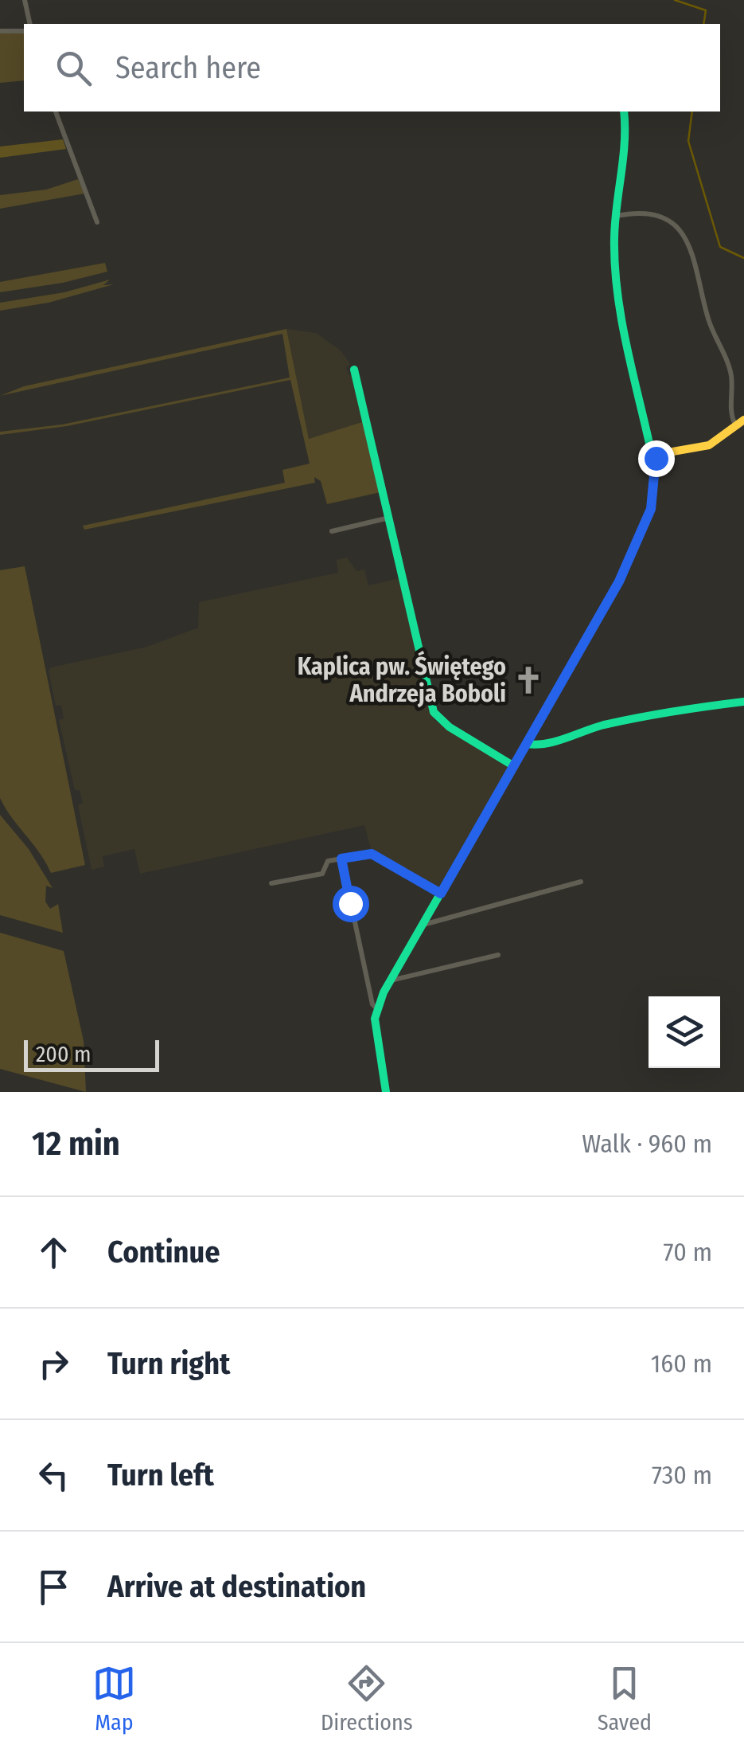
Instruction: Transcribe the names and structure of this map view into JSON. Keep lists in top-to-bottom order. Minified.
{"places":{"church":["Kaplica pw. Świętego Andrzeja Boboli"]},"scale_bar":"200 m","page":{"search":"Search here","scale":"200 m","heading":["12 min","Walk · 960 m"],"list":[["Continue","70 m"],["Turn right","160 m"],["Turn left","730 m"],"Arrive at destination"],"nav":["Map","Directions","Saved"]}}
